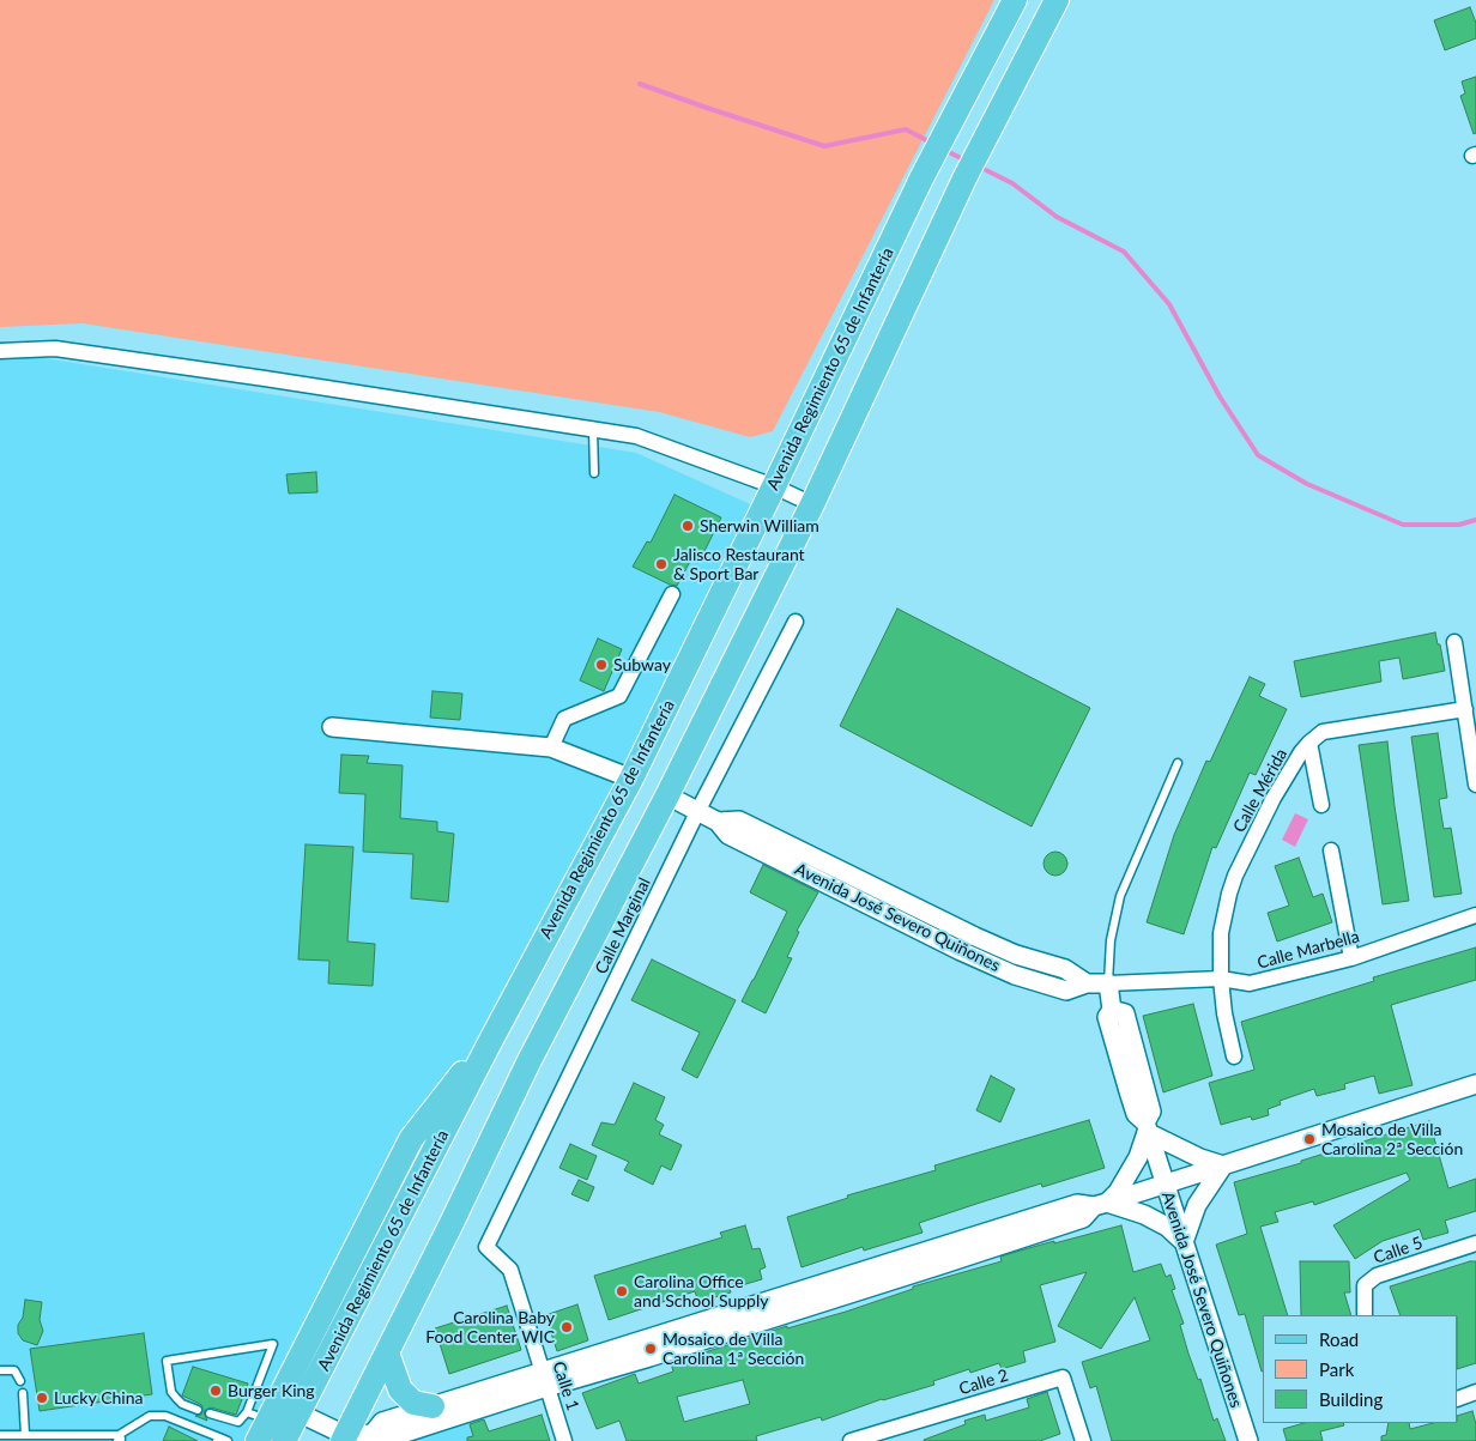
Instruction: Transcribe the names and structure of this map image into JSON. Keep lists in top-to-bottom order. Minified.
{"streets":{"main road":["Avenida Regimiento 65 de Infantería"],"street":["Calle Mérida","Avenida José Severo Quiñones","Calle Marginal","Calle Marbella","Calle 5","Calle 2","Calle 1"]},"crossings":[["Calle Mérida","Calle Marbella"],["Avenida José Severo Quiñones","Calle Marginal"],["Avenida José Severo Quiñones","Calle Marbella"],["Calle Marginal","Calle 1"]],"places":["Sherwin William","Jalisco Restaurant & Sport Bar","Subway","Mosaico de Villa Carolina 2ª Sección","Carolina Office and School Supply","Carolina Baby Food Center WIC","Mosaico de Villa Carolina 1ª Sección","Burger King","Lucky China"],"legend":["Road","Park","Building"]}
